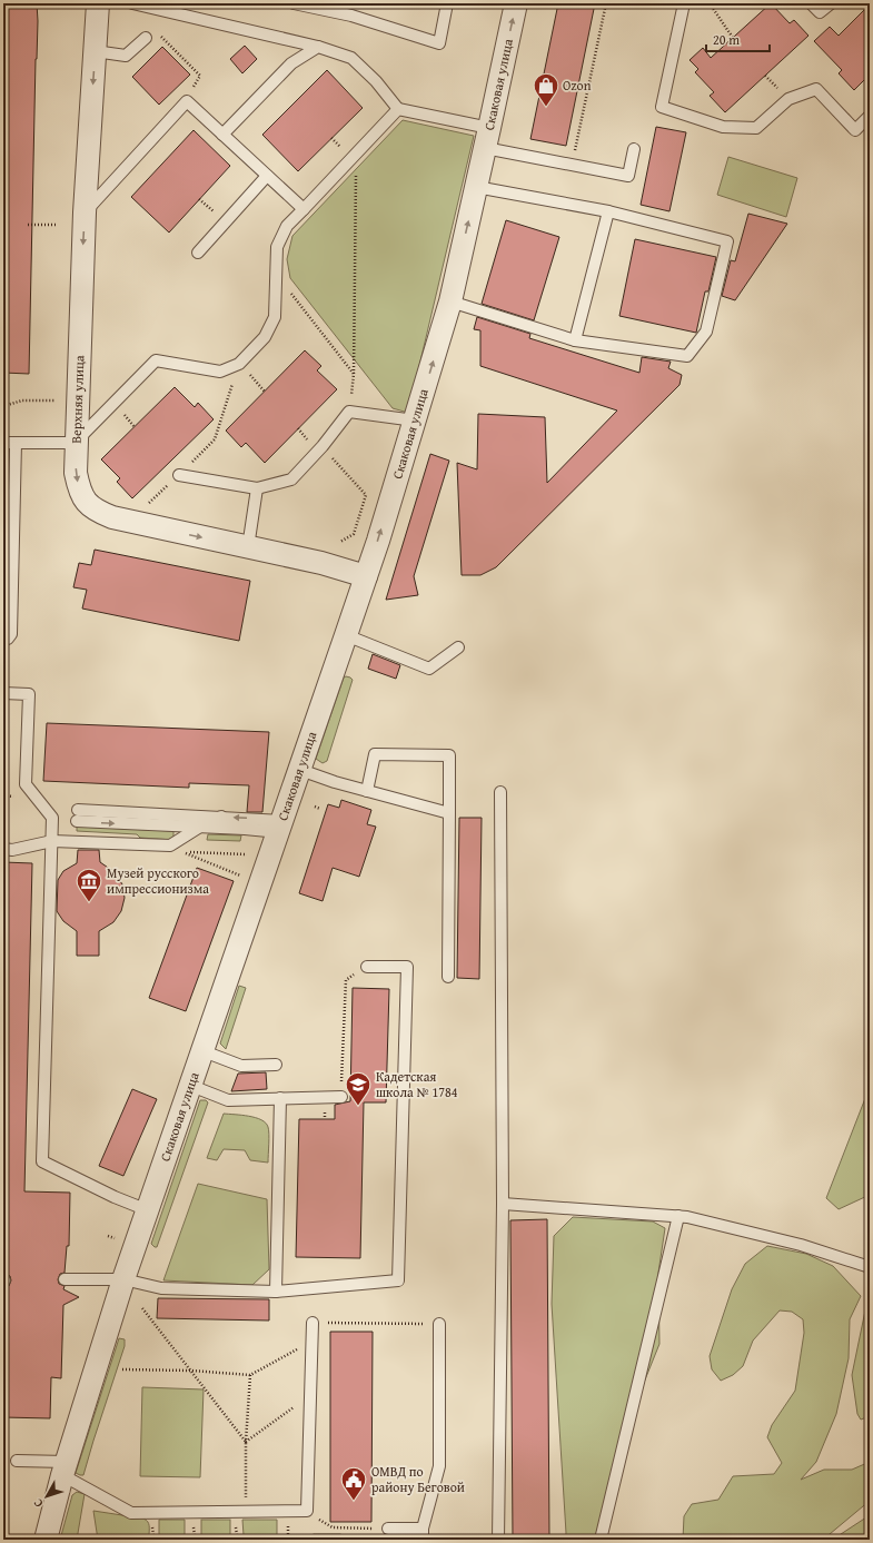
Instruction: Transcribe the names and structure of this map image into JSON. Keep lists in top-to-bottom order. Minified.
{"streets":{"street":["Скаковая улица","Верхняя улица"]},"crossings":[["Скаковая улица","Верхняя улица"]],"one_way":["Верхняя улица"],"places":{"shop":["Ozon"],"museum":["Музей русского импрессионизма"],"school or university":["Кадетская школа № 1784"],"public building":["ОМВД по району Беговой"]},"scale_bar":"20 m","north":"bottom left"}
